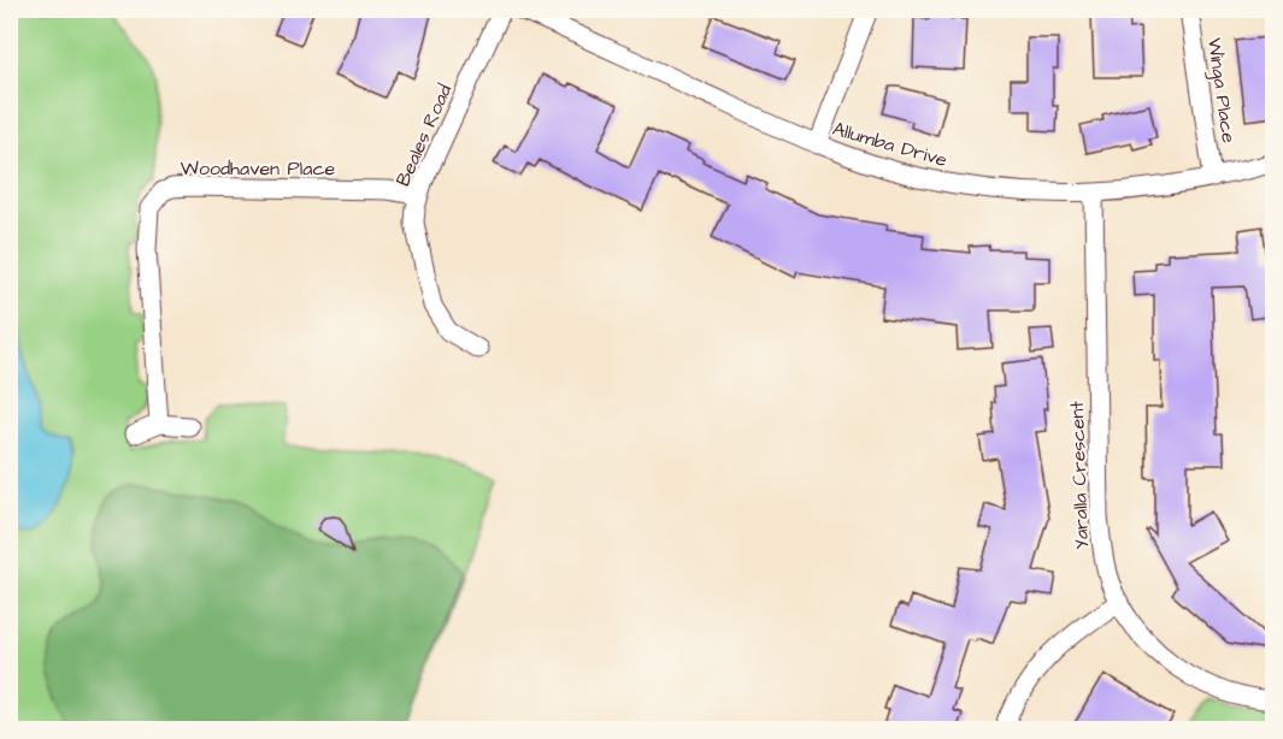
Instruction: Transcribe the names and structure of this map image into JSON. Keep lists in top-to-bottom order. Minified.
{"streets":{"street":["Winga Place","Beales Road","Allumba Drive","Woodhaven Place","Yaralla Crescent"]},"crossings":[["Winga Place","Allumba Drive"],["Beales Road","Woodhaven Place"],["Allumba Drive","Yaralla Crescent"]]}
